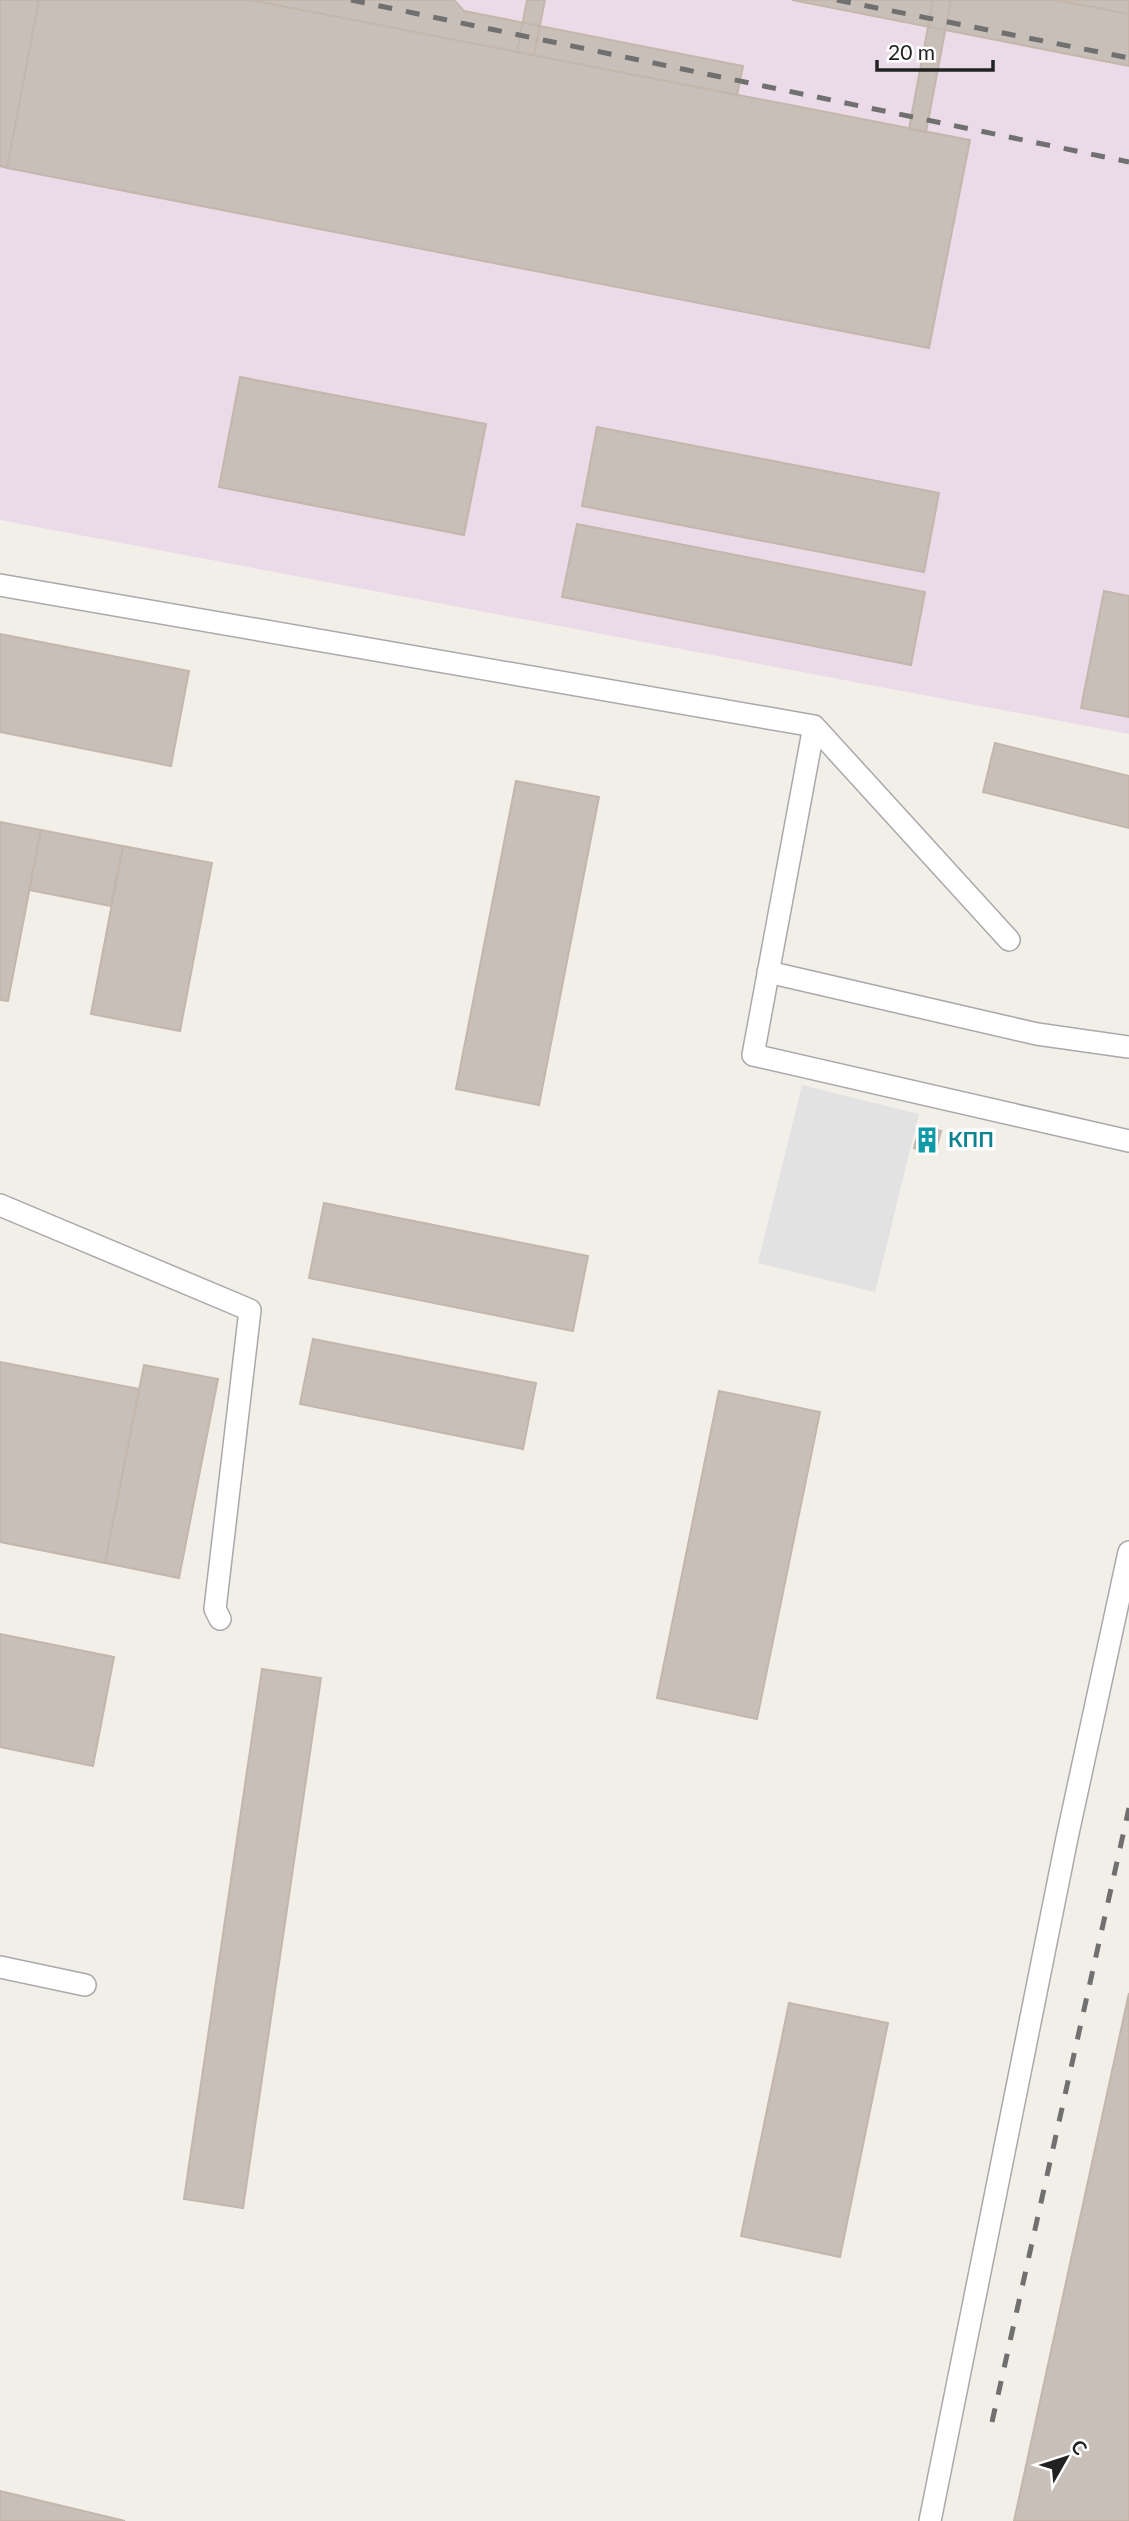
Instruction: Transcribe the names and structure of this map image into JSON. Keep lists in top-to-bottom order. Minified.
{"places":{"building":["КПП"]},"scale_bar":"20 m","north":"top right"}
